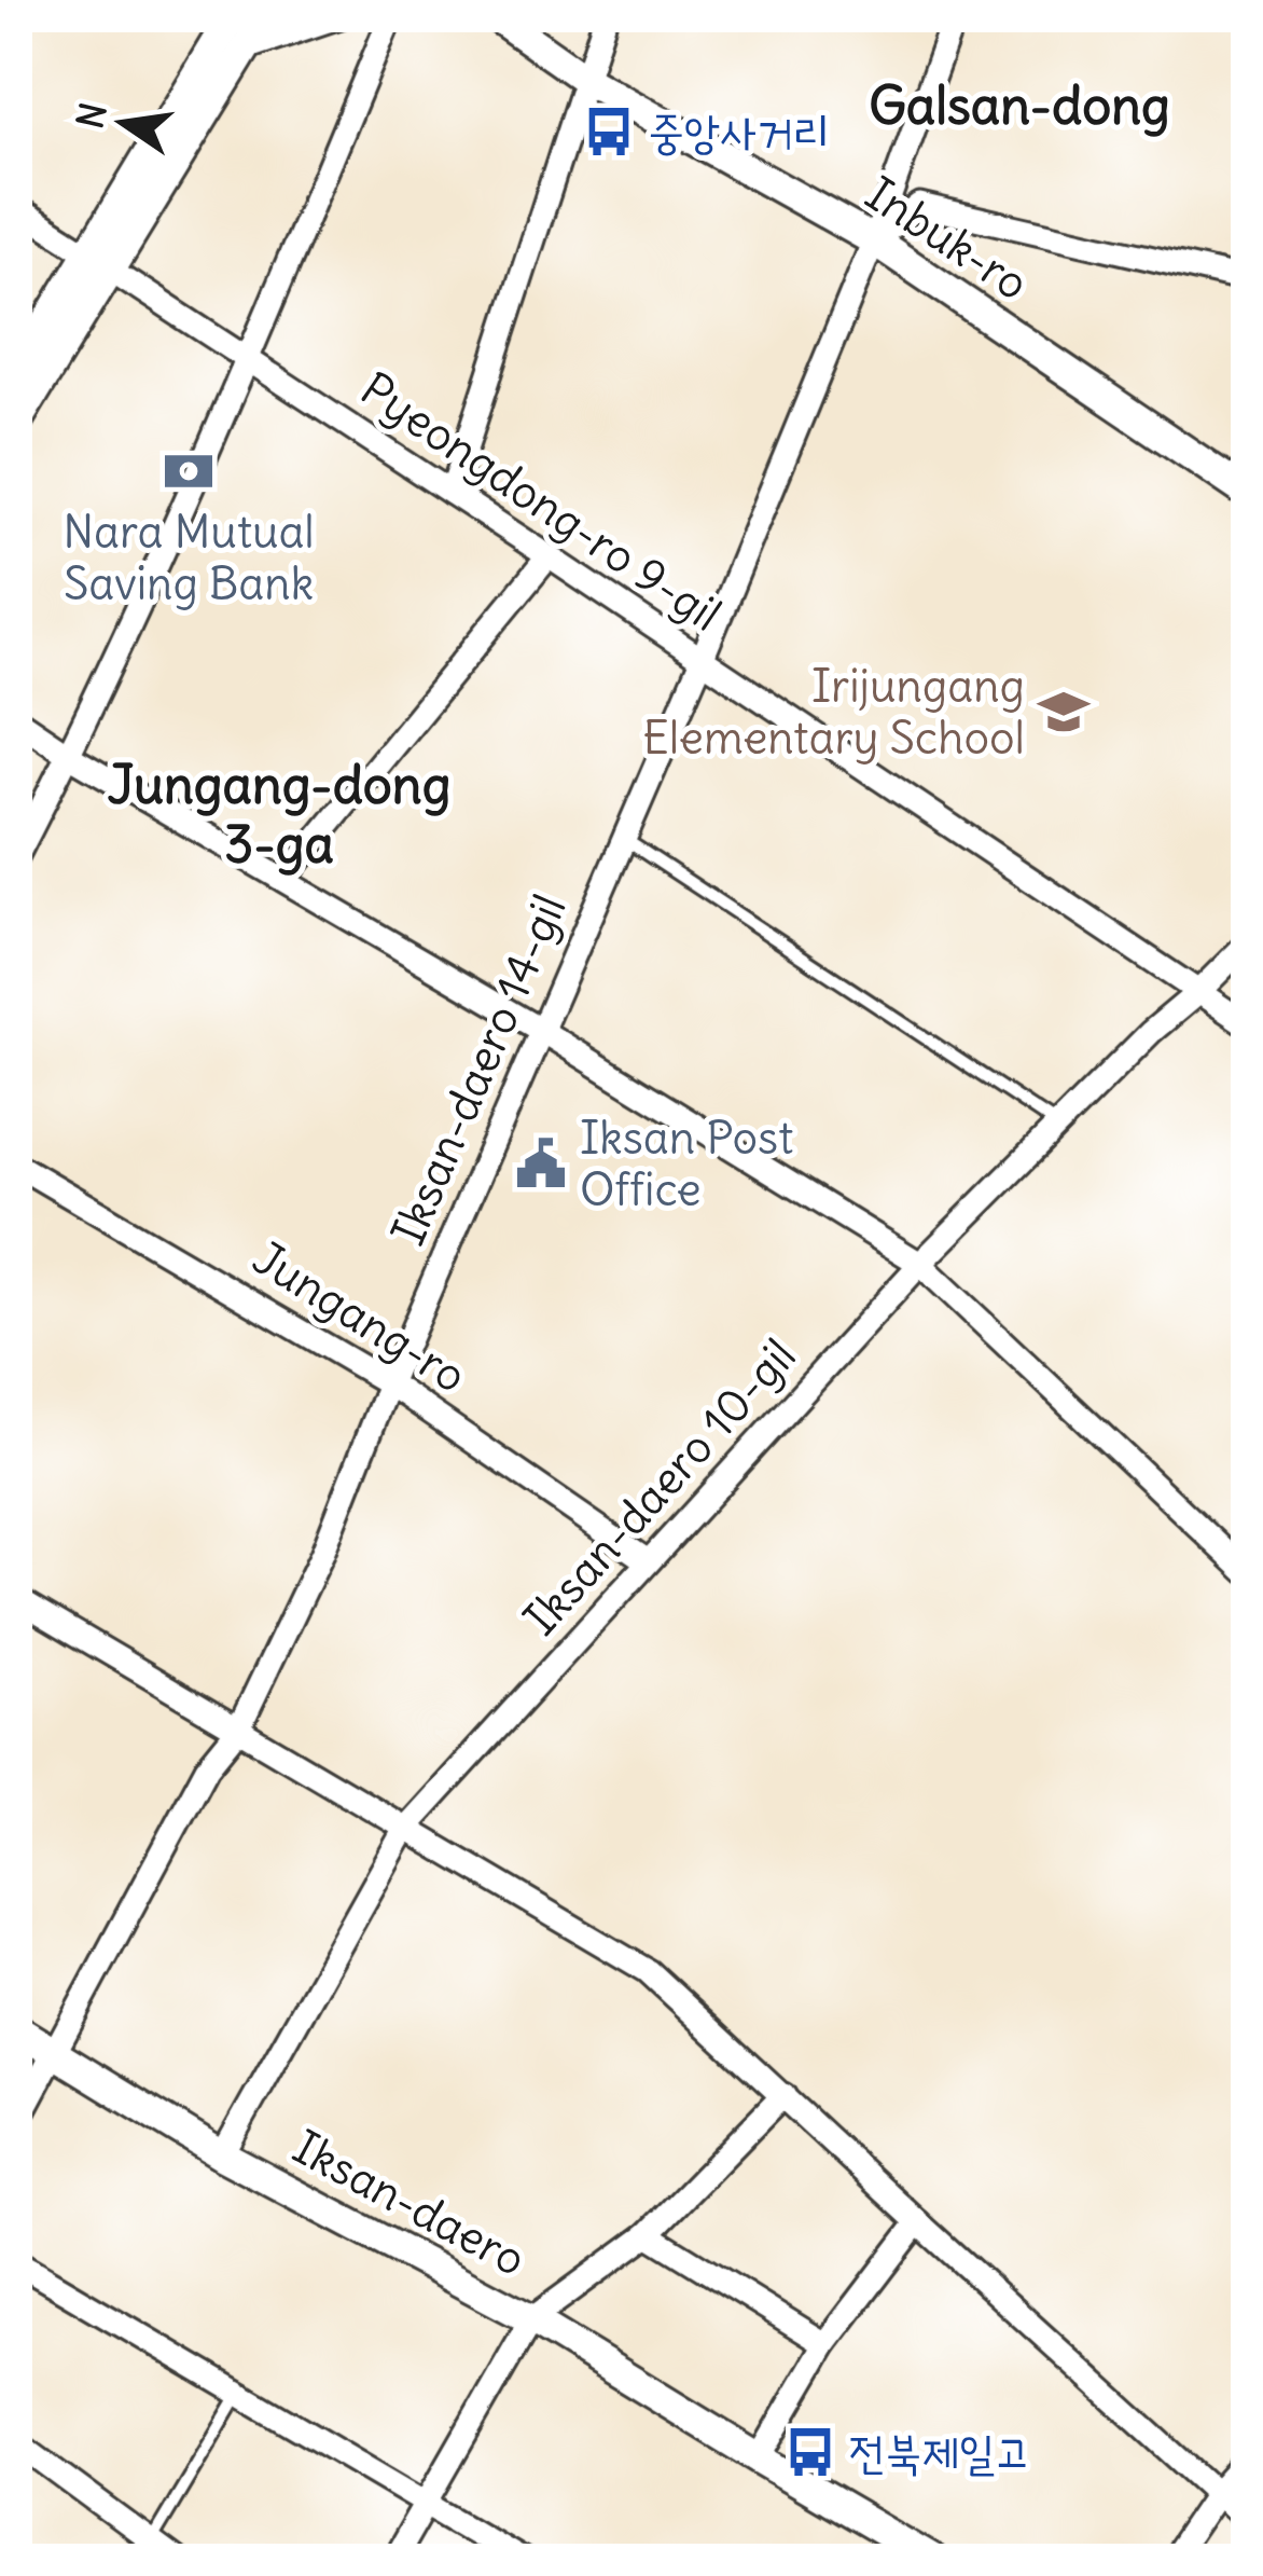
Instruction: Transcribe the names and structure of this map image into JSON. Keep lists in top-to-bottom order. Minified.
{"streets":{"street":["Inbuk-ro","Pyeongdong-ro 9-gil","Iksan-daero 14-gil","Jungang-ro","Iksan-daero 10-gil","Iksan-daero"]},"crossings":[["Inbuk-ro","Iksan-daero 14-gil"],["Pyeongdong-ro 9-gil","Iksan-daero 14-gil"],["Pyeongdong-ro 9-gil","Iksan-daero 10-gil"],["Iksan-daero 14-gil","Jungang-ro"],["Iksan-daero 14-gil","Iksan-daero"],["Jungang-ro","Iksan-daero 10-gil"],["Iksan-daero 10-gil","Iksan-daero"]],"districts":["Galsan-dong","Jungang-dong 3-ga"],"places":{"bus stop":["중앙사거리","전북제일고"],"bank":["Nara Mutual Saving Bank"],"school or university":["Irijungang Elementary School"],"public building":["Iksan Post Office"]},"north":"left"}
